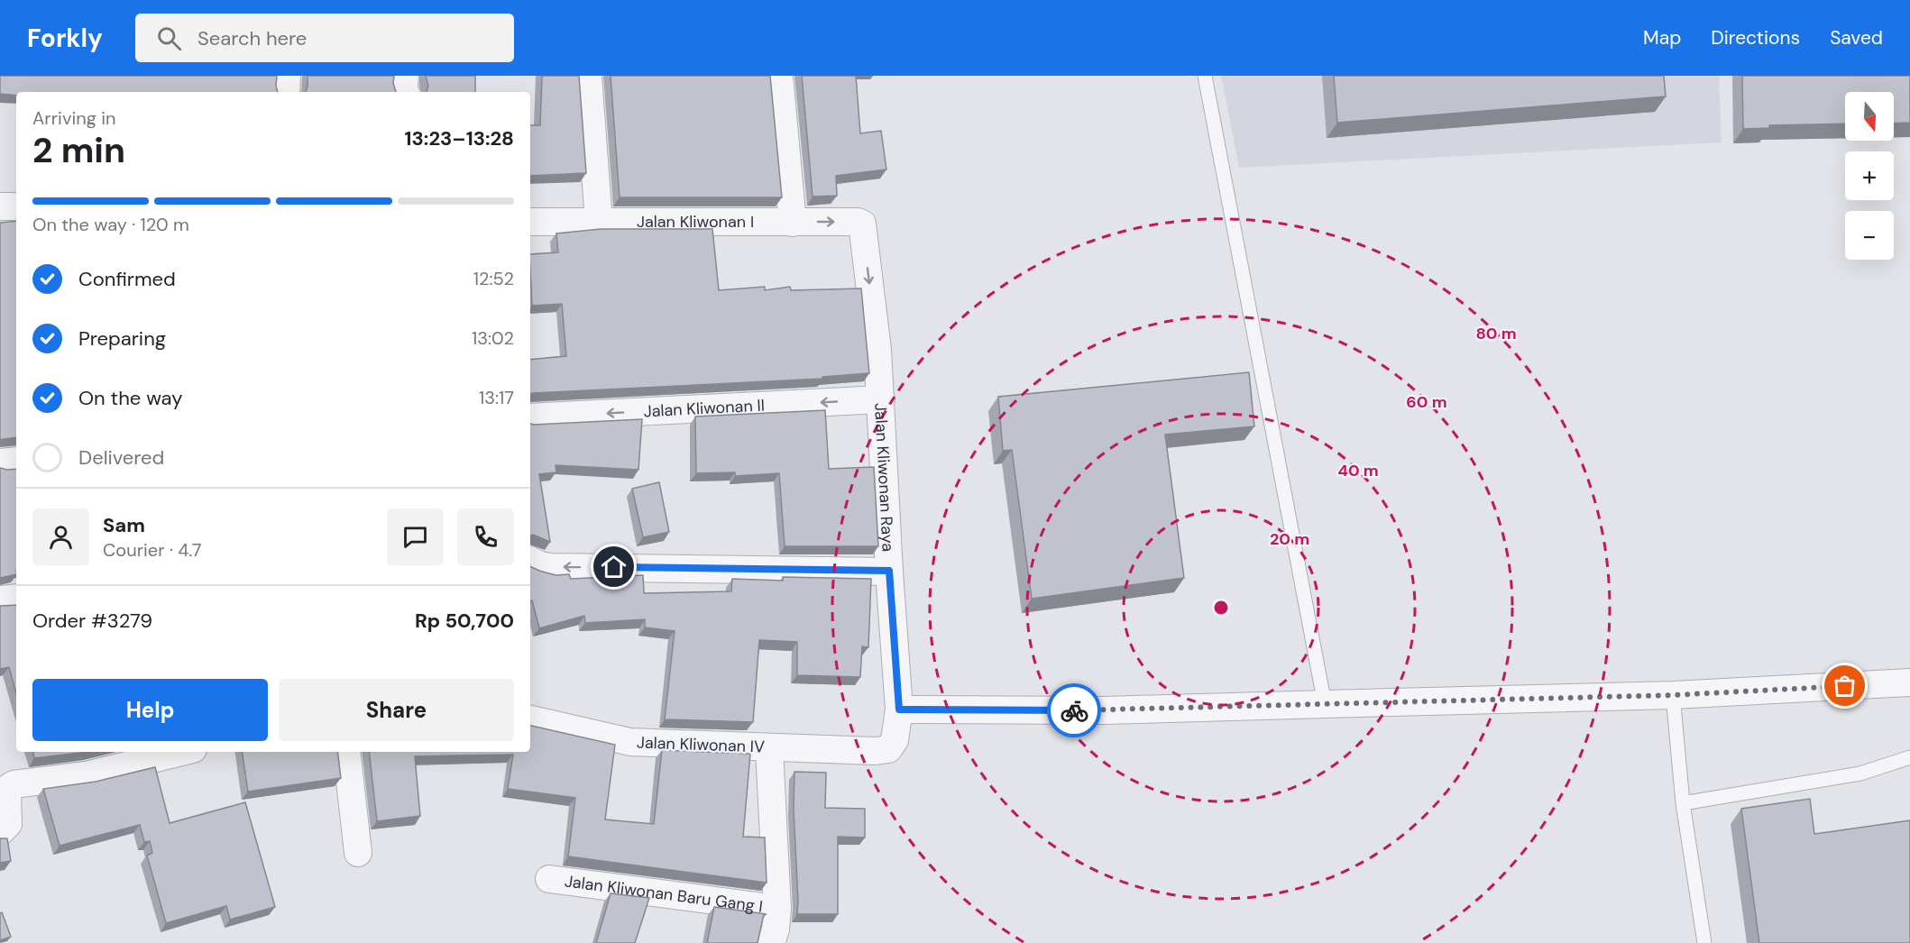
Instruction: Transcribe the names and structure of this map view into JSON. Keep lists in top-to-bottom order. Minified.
{"streets":{"street":["Jalan Kliwonan I","Jalan Kliwonan II","Jalan Kliwonan Raya","Jalan Kliwonan IV","Jalan Kliwonan Baru Gang I"]},"crossings":[["Jalan Kliwonan I","Jalan Kliwonan Raya"],["Jalan Kliwonan II","Jalan Kliwonan Raya"],["Jalan Kliwonan Raya","Jalan Kliwonan IV"]],"north":"bottom","page":{"header":"Forkly","search":"Search here","nav":["Map","Directions","Saved"],"map_buttons":["+","−"],"heading":["2 min","Arriving in","13:23–13:28"],"panel":["Sam","Courier · 4.7","Order #3279","Rp 50,700"],"bar":"On the way · 120 m","list":[["Confirmed","12:52"],["Preparing","13:02"],["On the way","13:17"],"Delivered"],"buttons":["Help","Share"]},"rings":["80 m","60 m","40 m","20 m"]}
